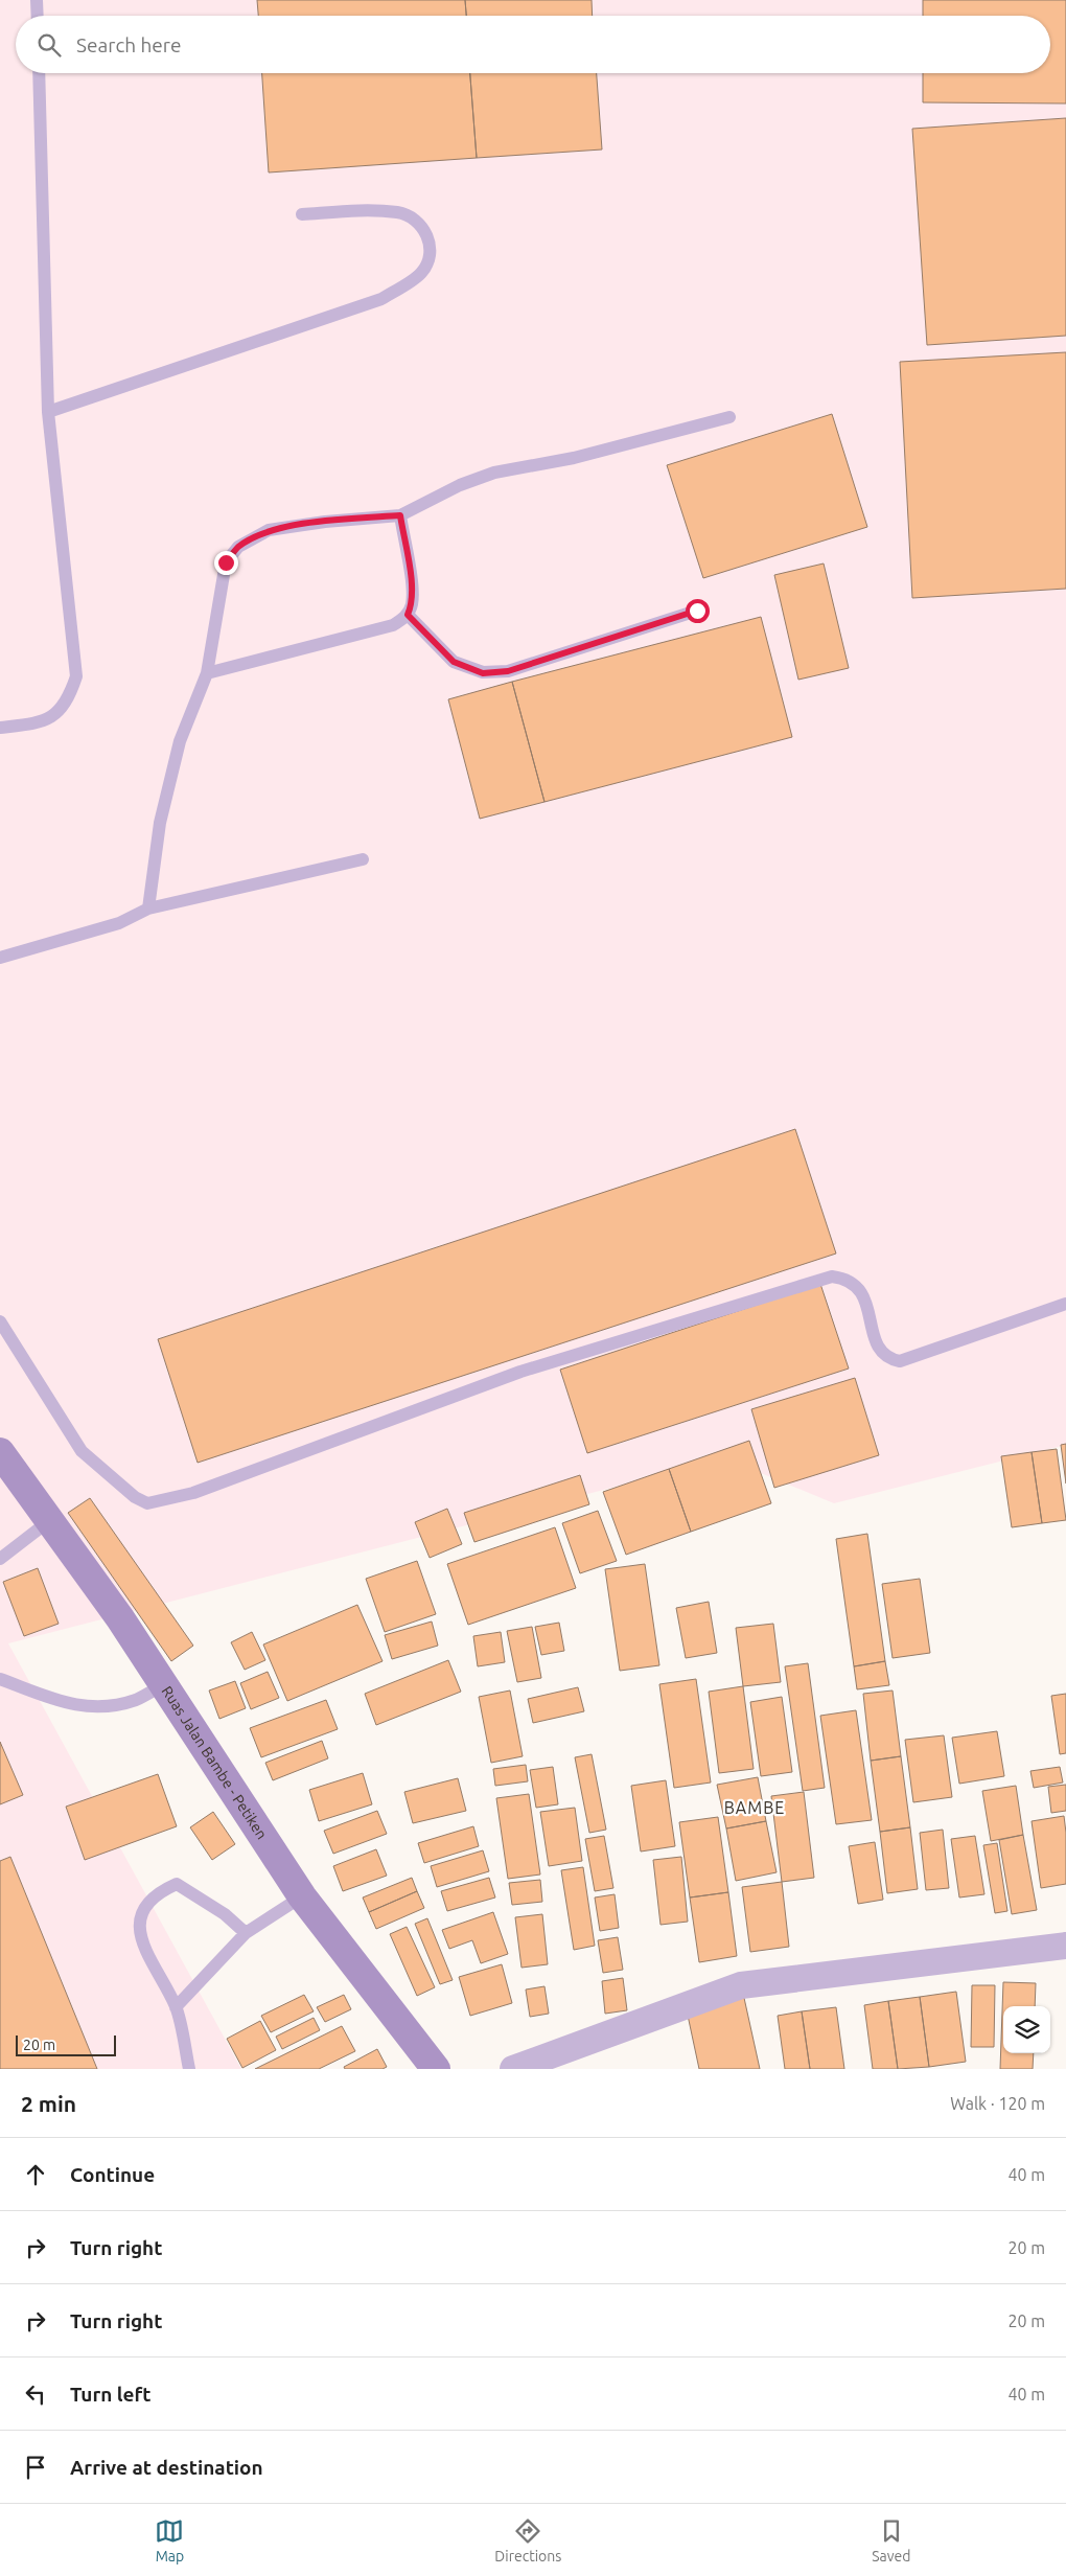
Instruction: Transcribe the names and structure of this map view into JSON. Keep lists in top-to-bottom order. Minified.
{"streets":{"main road":["Ruas Jalan Bambe - Petiken"]},"districts":["BAMBE"],"scale_bar":"20 m","page":{"search":"Search here","scale":"20 m","heading":["2 min","Walk · 120 m"],"list":[["Continue","40 m"],["Turn right","20 m"],["Turn right","20 m"],["Turn left","40 m"],"Arrive at destination"],"nav":["Map","Directions","Saved"]}}
